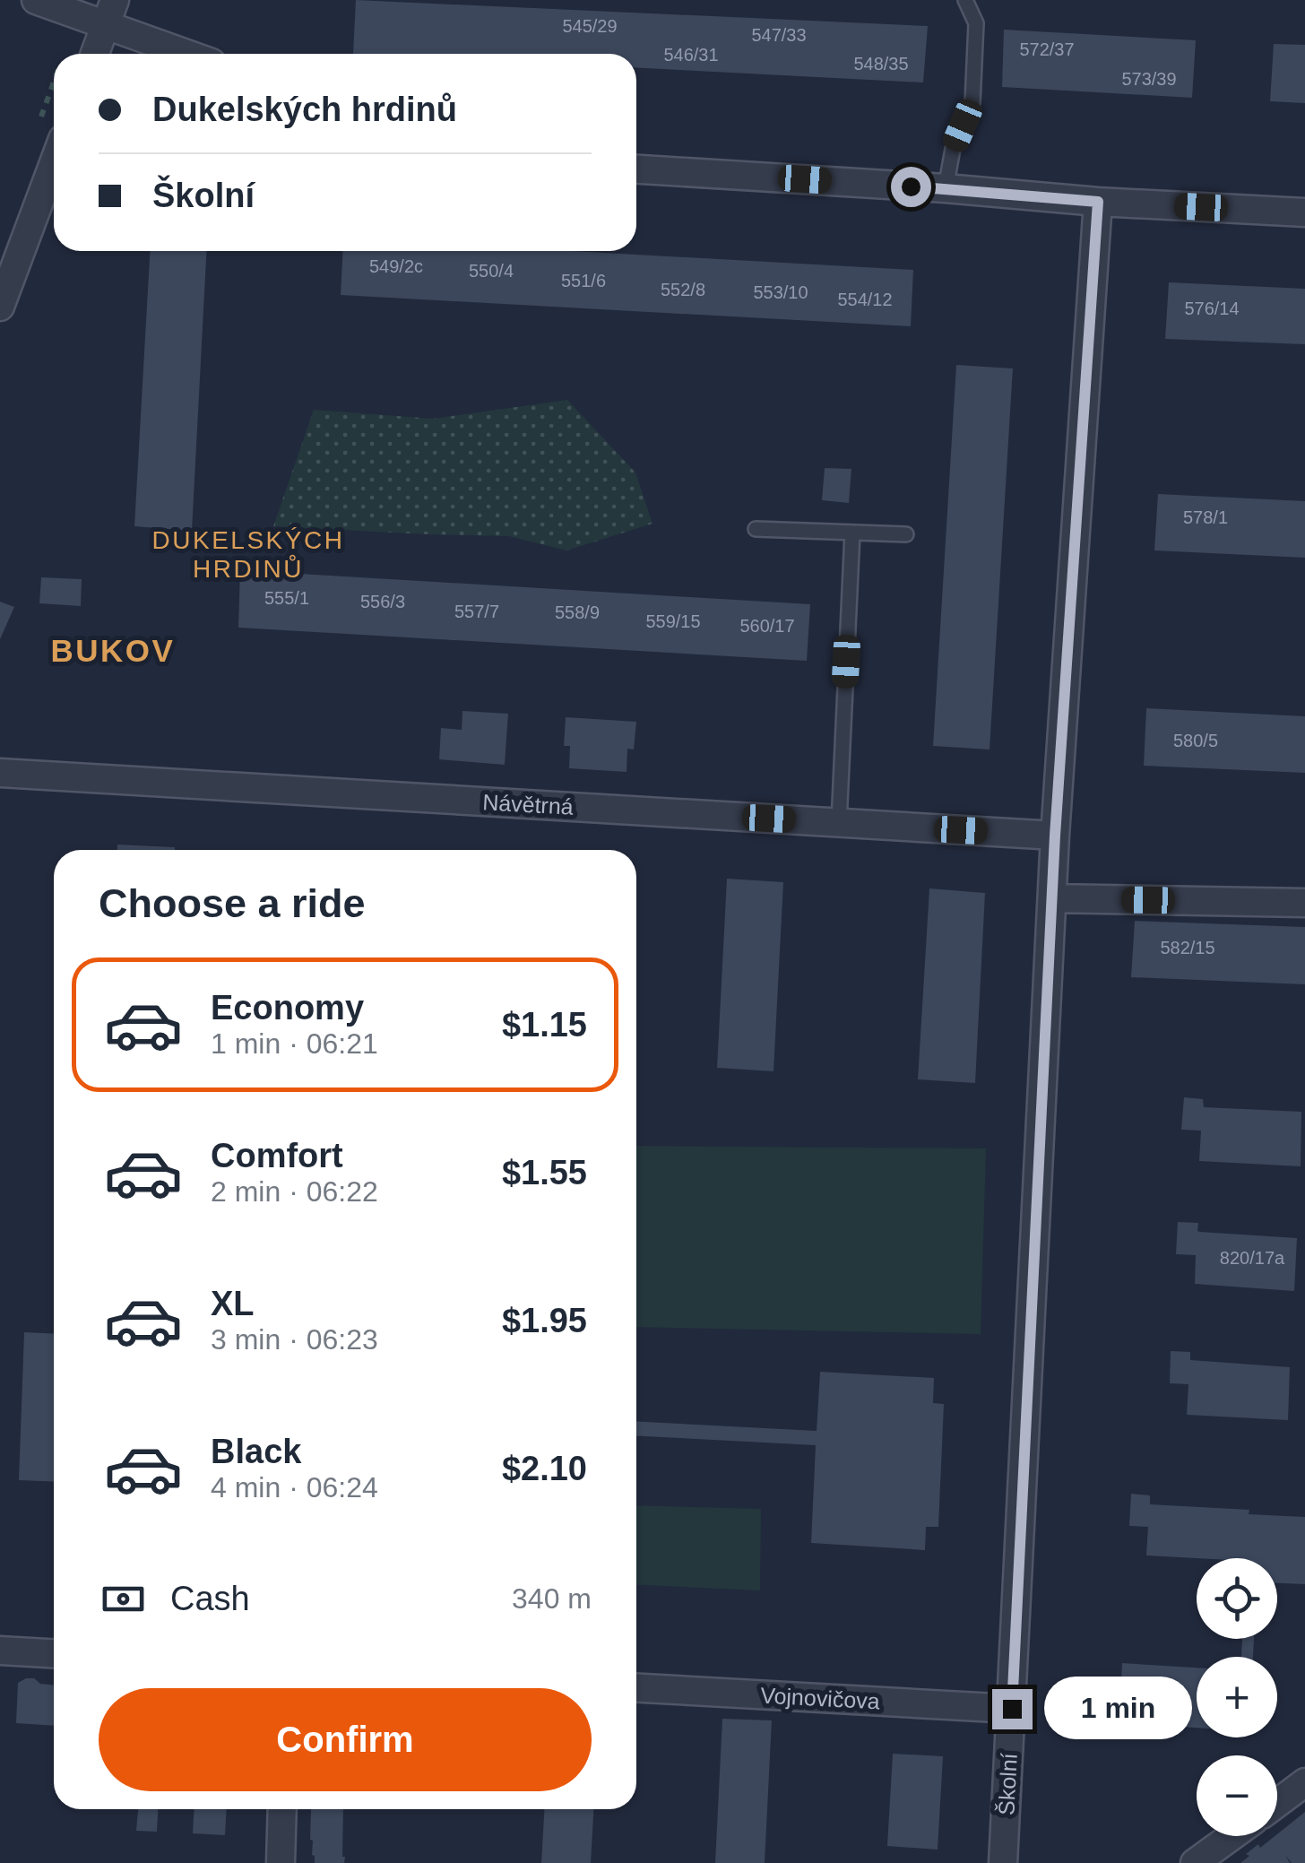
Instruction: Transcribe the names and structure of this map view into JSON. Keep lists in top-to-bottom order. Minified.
{"streets":{"street":["Návětrná","Vojnovičova","Školní"]},"crossings":[["Návětrná","Školní"],["Vojnovičova","Školní"]],"districts":["DUKELSKÝCH HRDINŮ","BUKOV"],"house_numbers":["545/29","547/33","572/37","546/31","548/35","573/39","549/2c","550/4","551/6","552/8","553/10","554/12","576/14","578/1","555/1","556/3","557/7","558/9","559/15","560/17","580/5","582/15","820/17a"],"page":{"banner":["Dukelských hrdinů","Školní"],"heading":"Choose a ride","list":[{"name":"Economy","note":"1 min · 06:21","value":"$1.15"},{"name":"Comfort","note":"2 min · 06:22","value":"$1.55"},{"name":"XL","note":"3 min · 06:23","value":"$1.95"},{"name":"Black","note":"4 min · 06:24","value":"$2.10"}],"pay":["Cash","340 m"],"map_buttons":["+","−"],"buttons":"Confirm","bubble":"1 min"}}
